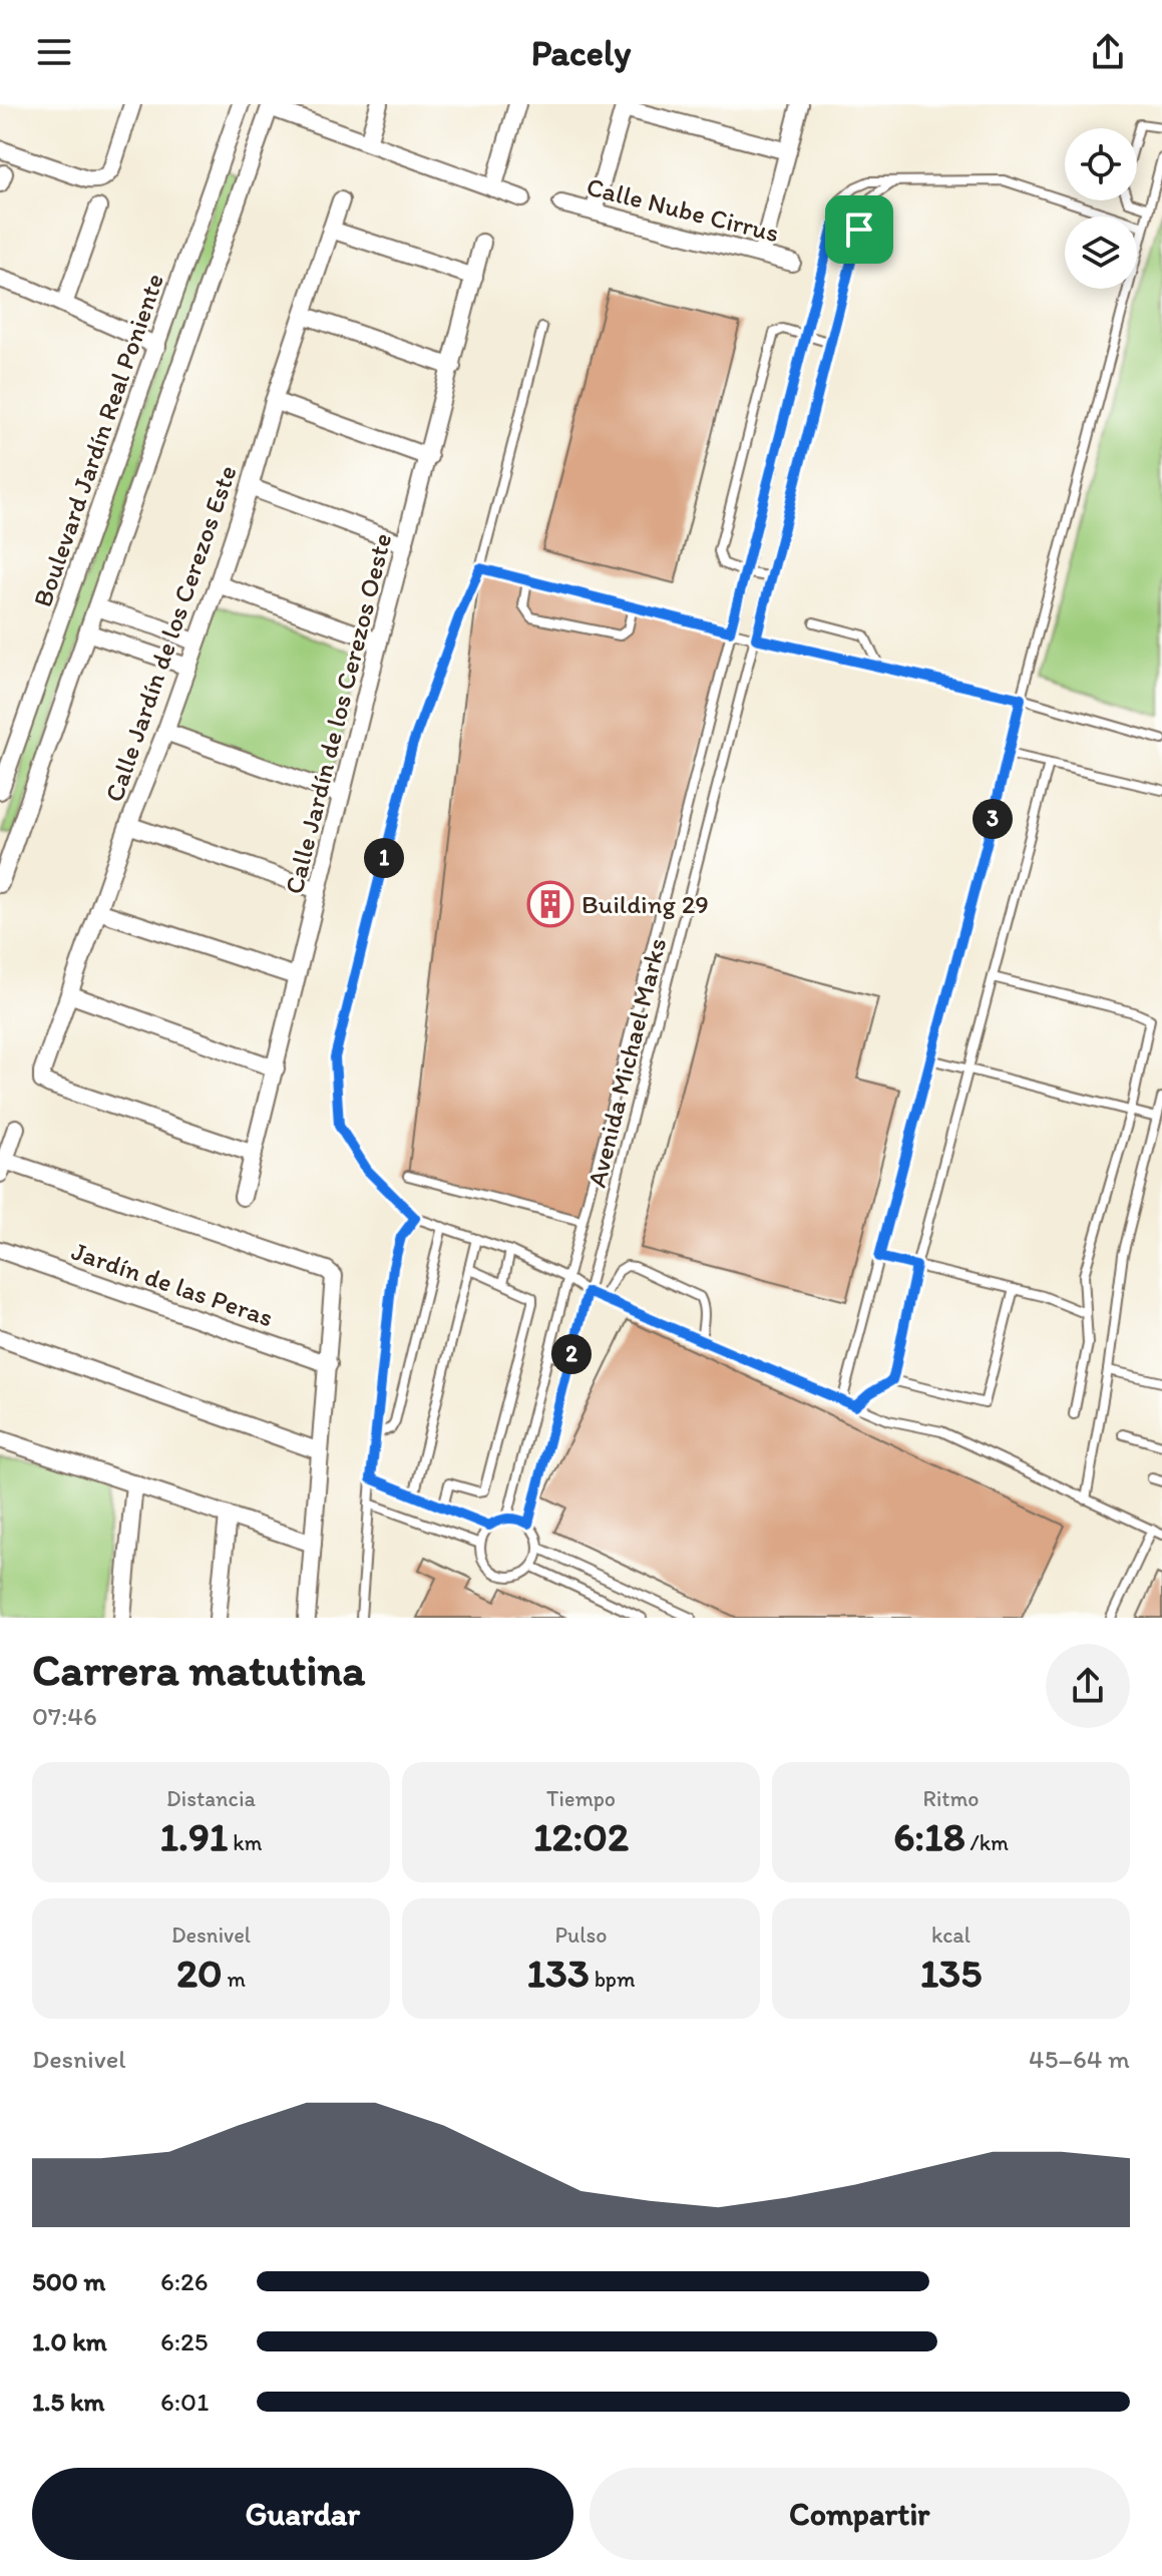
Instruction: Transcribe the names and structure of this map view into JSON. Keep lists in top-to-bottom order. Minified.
{"streets":{"street":["Calle Nube Cirrus","Boulevard Jardín Real Poniente","Calle Jardín de los Cerezos Este","Calle Jardín de los Cerezos Oeste","Jardín de las Peras"],"lane":["Avenida Michael Marks"]},"crossings":[["Boulevard Jardín Real Poniente","Calle Jardín de los Cerezos Este"],["Calle Jardín de los Cerezos Este","Calle Jardín de los Cerezos Oeste"]],"places":{"building":["Building 29"]},"page":{"header":"Pacely","pins":["3","1","2"],"heading":["Carrera matutina","07:46"],"stats":[["Distancia","1.91 km"],["Tiempo","12:02"],["Ritmo","6:18 /km"],["Desnivel","20 m"],["Pulso","133 bpm"],["kcal","135"]],"chart":["Desnivel","45–64 m"],"list":[{"name":"500 m","note":"6:26"},{"name":"1.0 km","note":"6:25"},{"name":"1.5 km","note":"6:01"}],"buttons":["Guardar","Compartir"]}}
